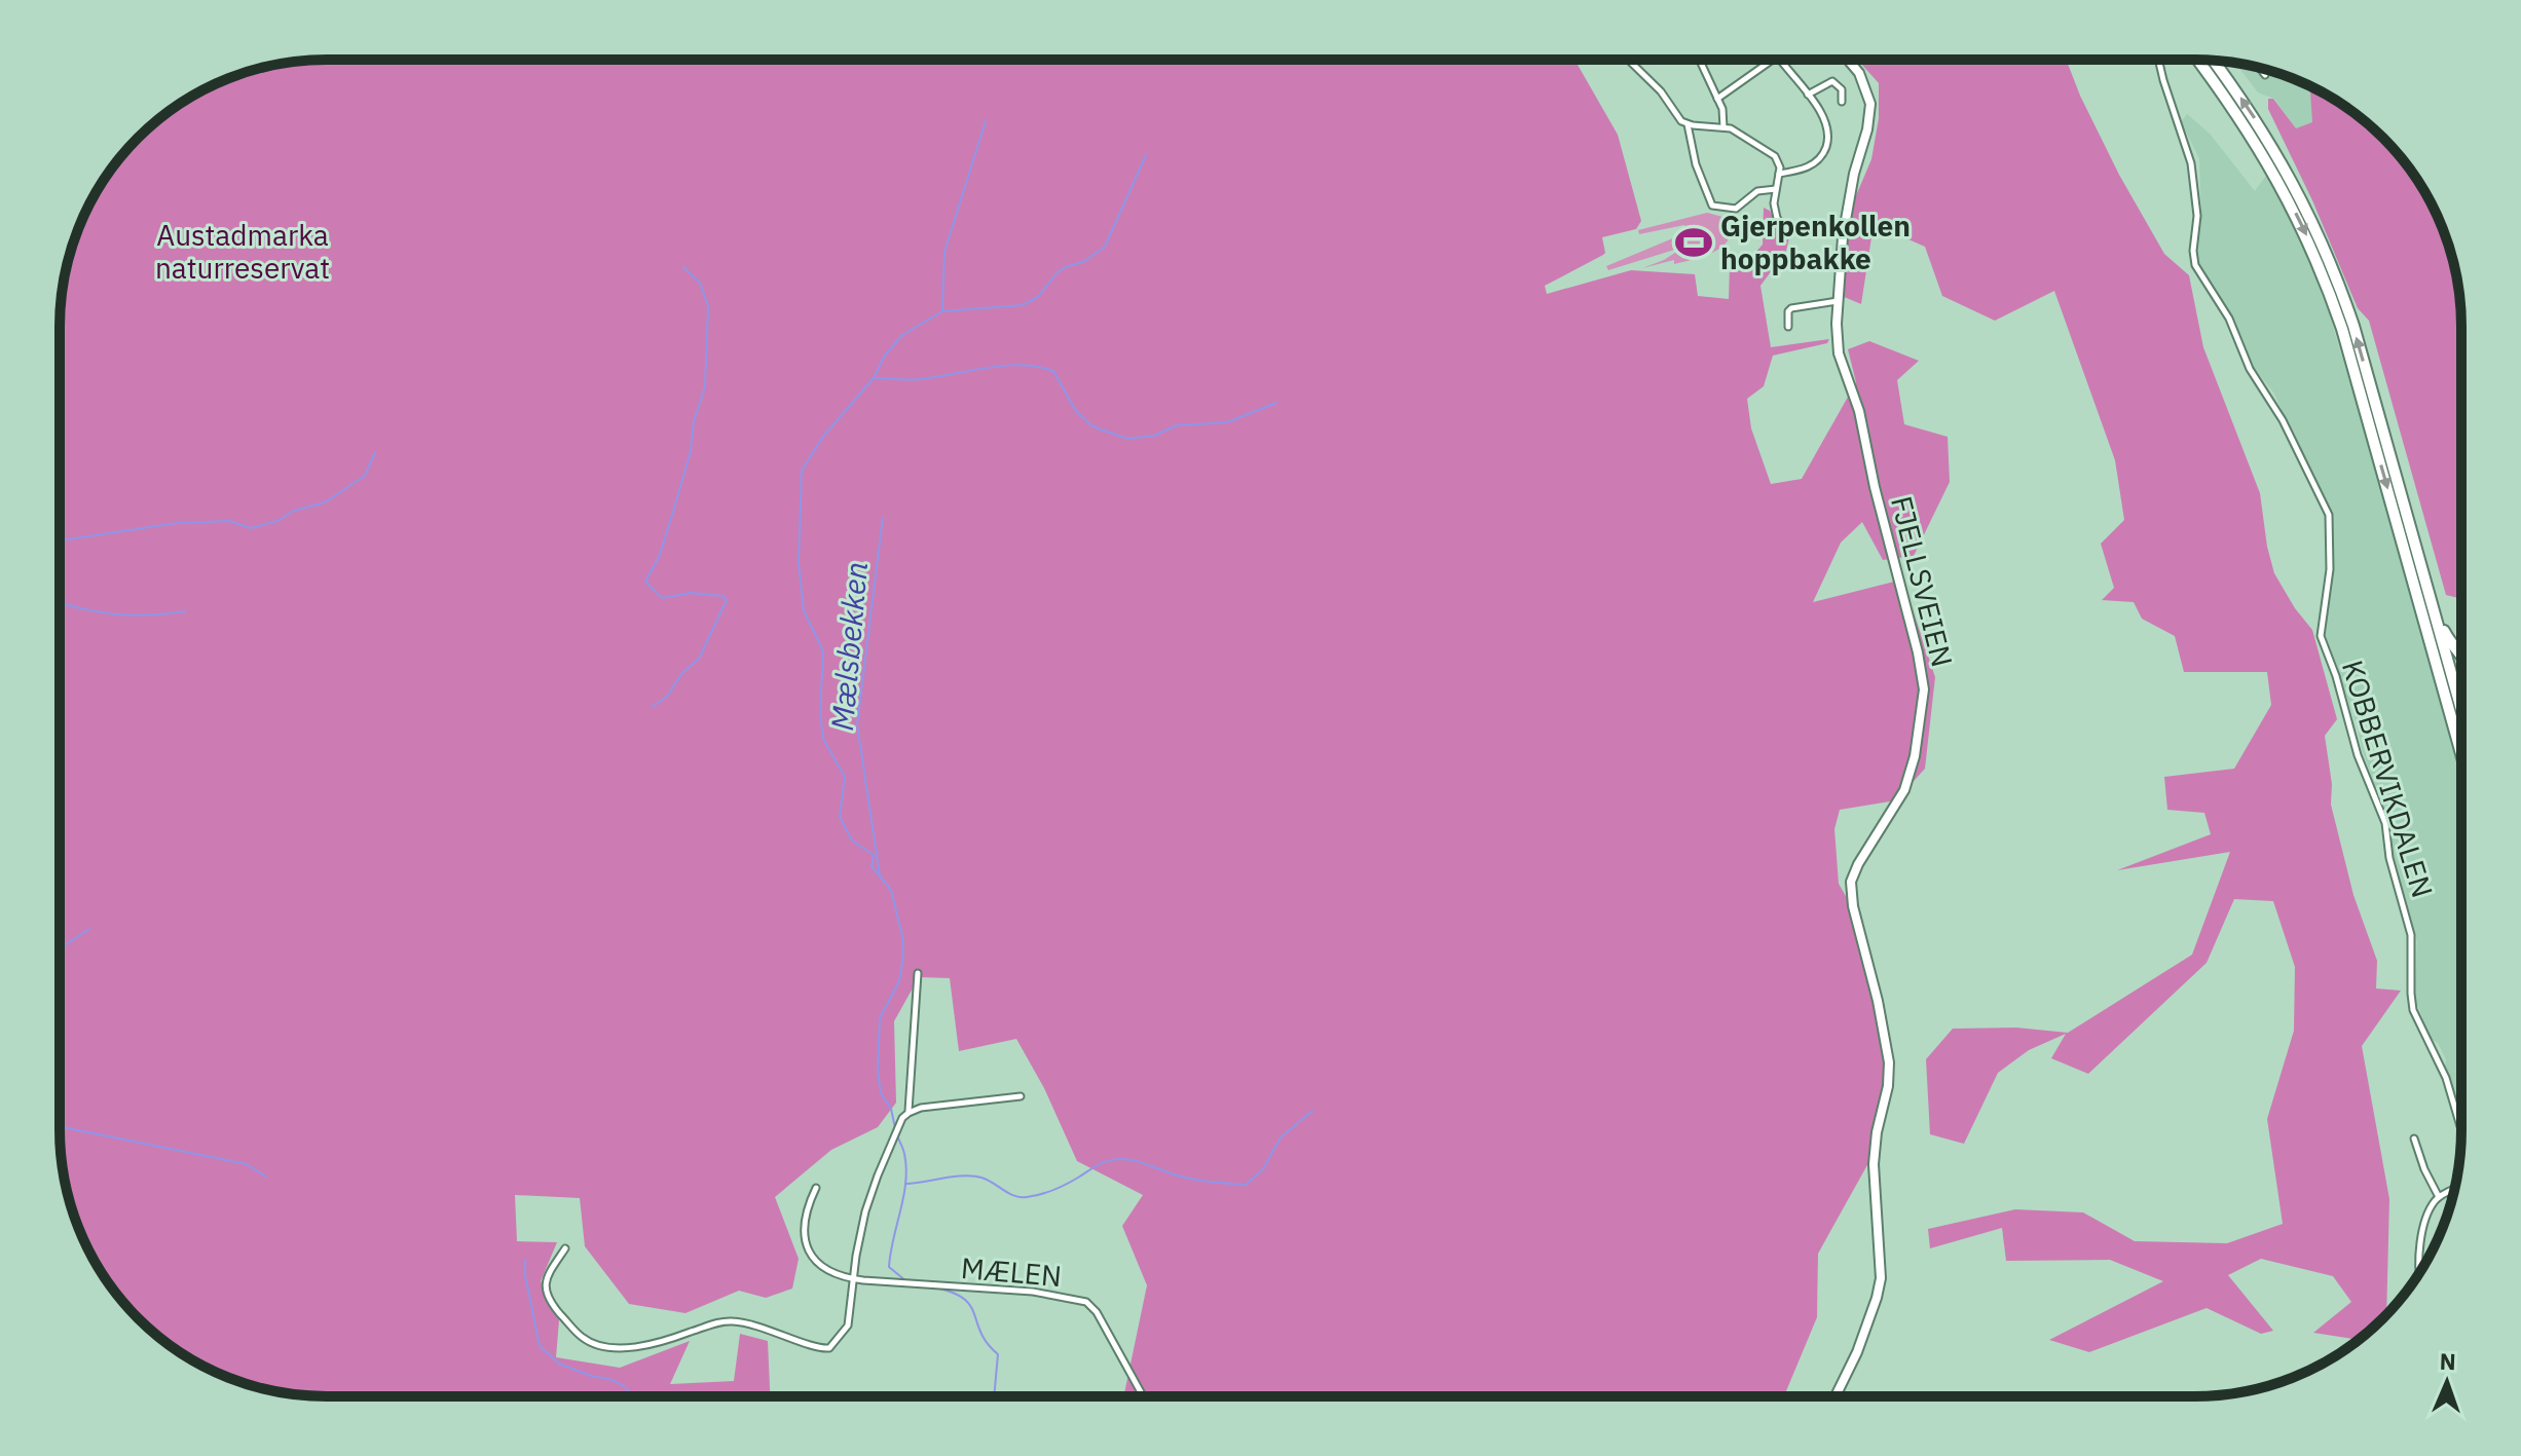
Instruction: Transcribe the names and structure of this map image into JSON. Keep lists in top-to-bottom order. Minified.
{"streets":{"main road":["FJELLSVEIEN"],"street":["KOBBERVIKDALEN","MÆLEN"]},"water":["Mælsbekken"],"parks":["Austadmarka naturreservat"],"places":{"sports":["Gjerpenkollen hoppbakke"]},"north":"top"}
